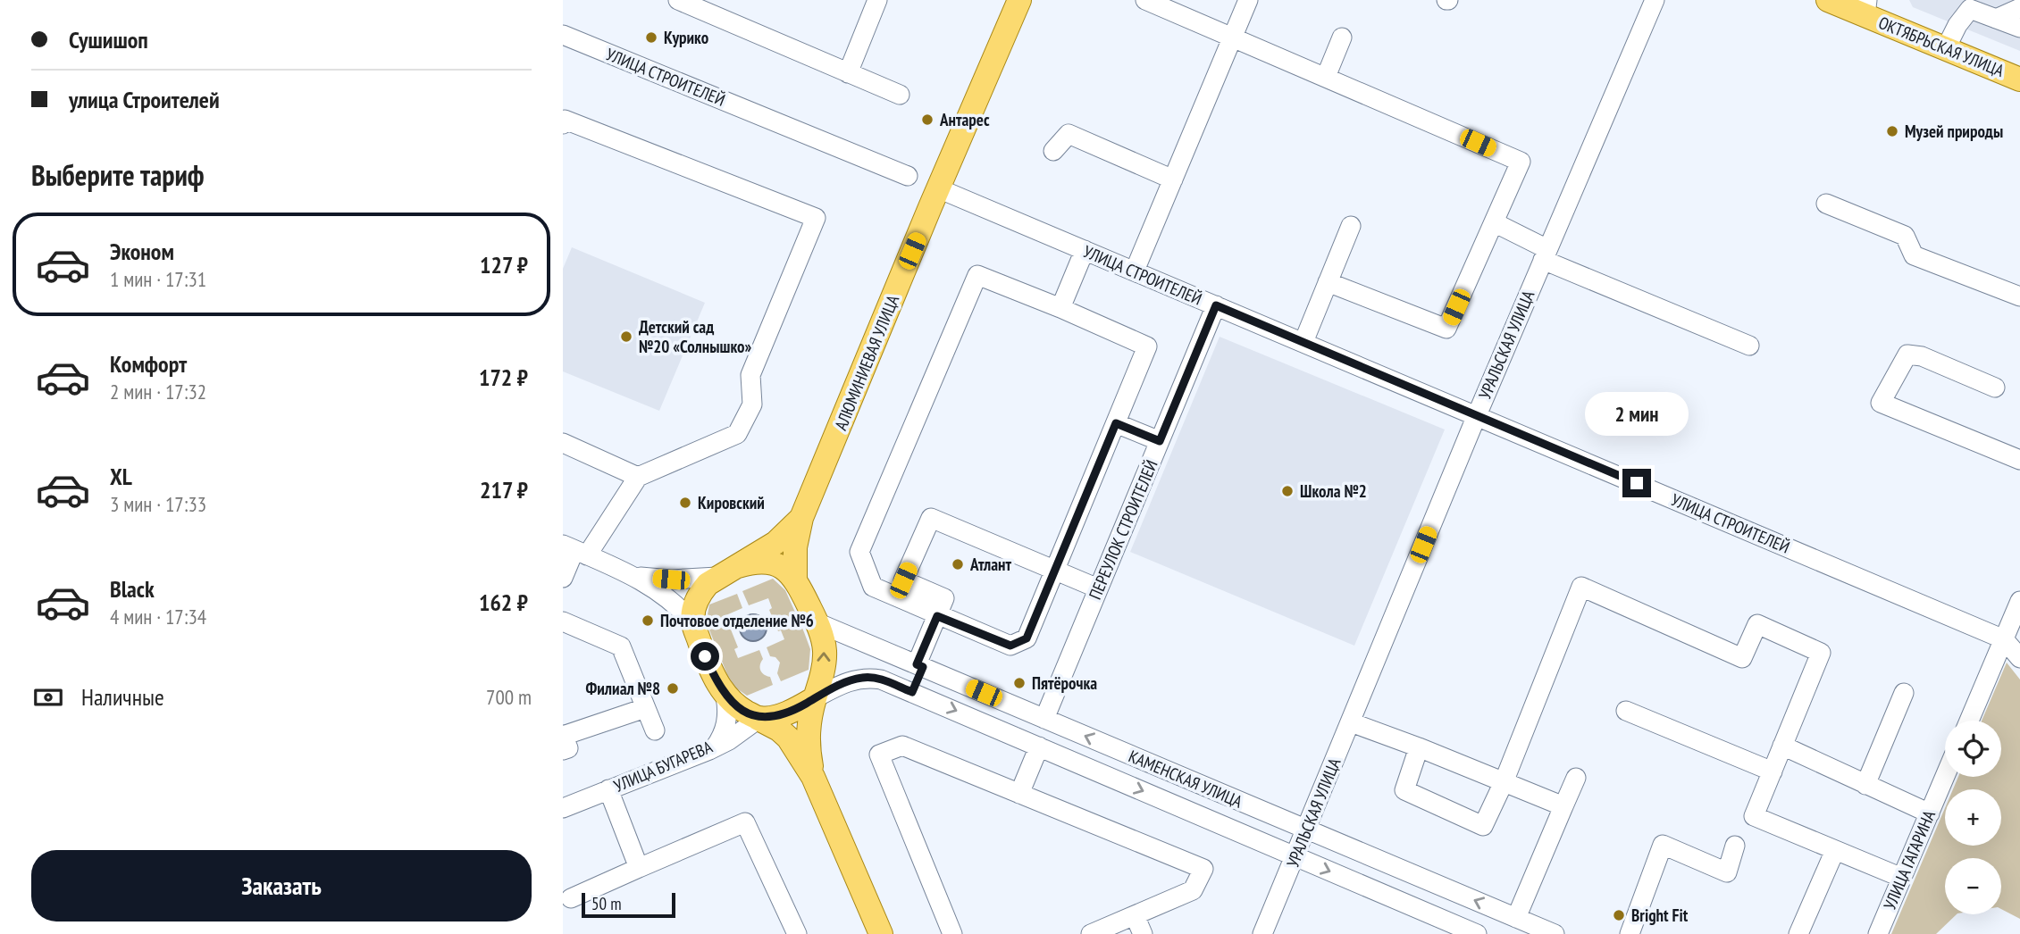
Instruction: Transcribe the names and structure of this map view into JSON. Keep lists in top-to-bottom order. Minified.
{"streets":{"main road":["ОКТЯБРЬСКАЯ УЛИЦА","АЛЮМИНИЕВАЯ УЛИЦА"],"street":["УЛИЦА СТРОИТЕЛЕЙ","УРАЛЬСКАЯ УЛИЦА","ПЕРЕУЛОК СТРОИТЕЛЕЙ","УЛИЦА БУГАРЕВА","КАМЕНСКАЯ УЛИЦА","УЛИЦА ГАГАРИНА"]},"crossings":[["УЛИЦА СТРОИТЕЛЕЙ","УРАЛЬСКАЯ УЛИЦА"],["УЛИЦА СТРОИТЕЛЕЙ","АЛЮМИНИЕВАЯ УЛИЦА"],["УЛИЦА СТРОИТЕЛЕЙ","ПЕРЕУЛОК СТРОИТЕЛЕЙ"],["УРАЛЬСКАЯ УЛИЦА","КАМЕНСКАЯ УЛИЦА"],["ПЕРЕУЛОК СТРОИТЕЛЕЙ","КАМЕНСКАЯ УЛИЦА"],["УЛИЦА БУГАРЕВА","КАМЕНСКАЯ УЛИЦА"]],"places":["Курико","Антарес","Музей природы","Детский сад №20 «Солнышко»","Школа №2","Кировский","Атлант","Почтовое отделение №6","Пятёрочка","Филиал №8","Bright Fit"],"scale_bar":"50 m","page":{"banner":["Сушишоп","улица Строителей"],"heading":"Выберите тариф","list":[{"name":"Эконом","note":"1 мин · 17:31","value":"127 ₽"},{"name":"Комфорт","note":"2 мин · 17:32","value":"172 ₽"},{"name":"XL","note":"3 мин · 17:33","value":"217 ₽"},{"name":"Black","note":"4 мин · 17:34","value":"162 ₽"}],"bubble":"2 мин","pay":["Наличные","700 m"],"map_buttons":["+","−"],"buttons":"Заказать","scale":"50 m"}}
